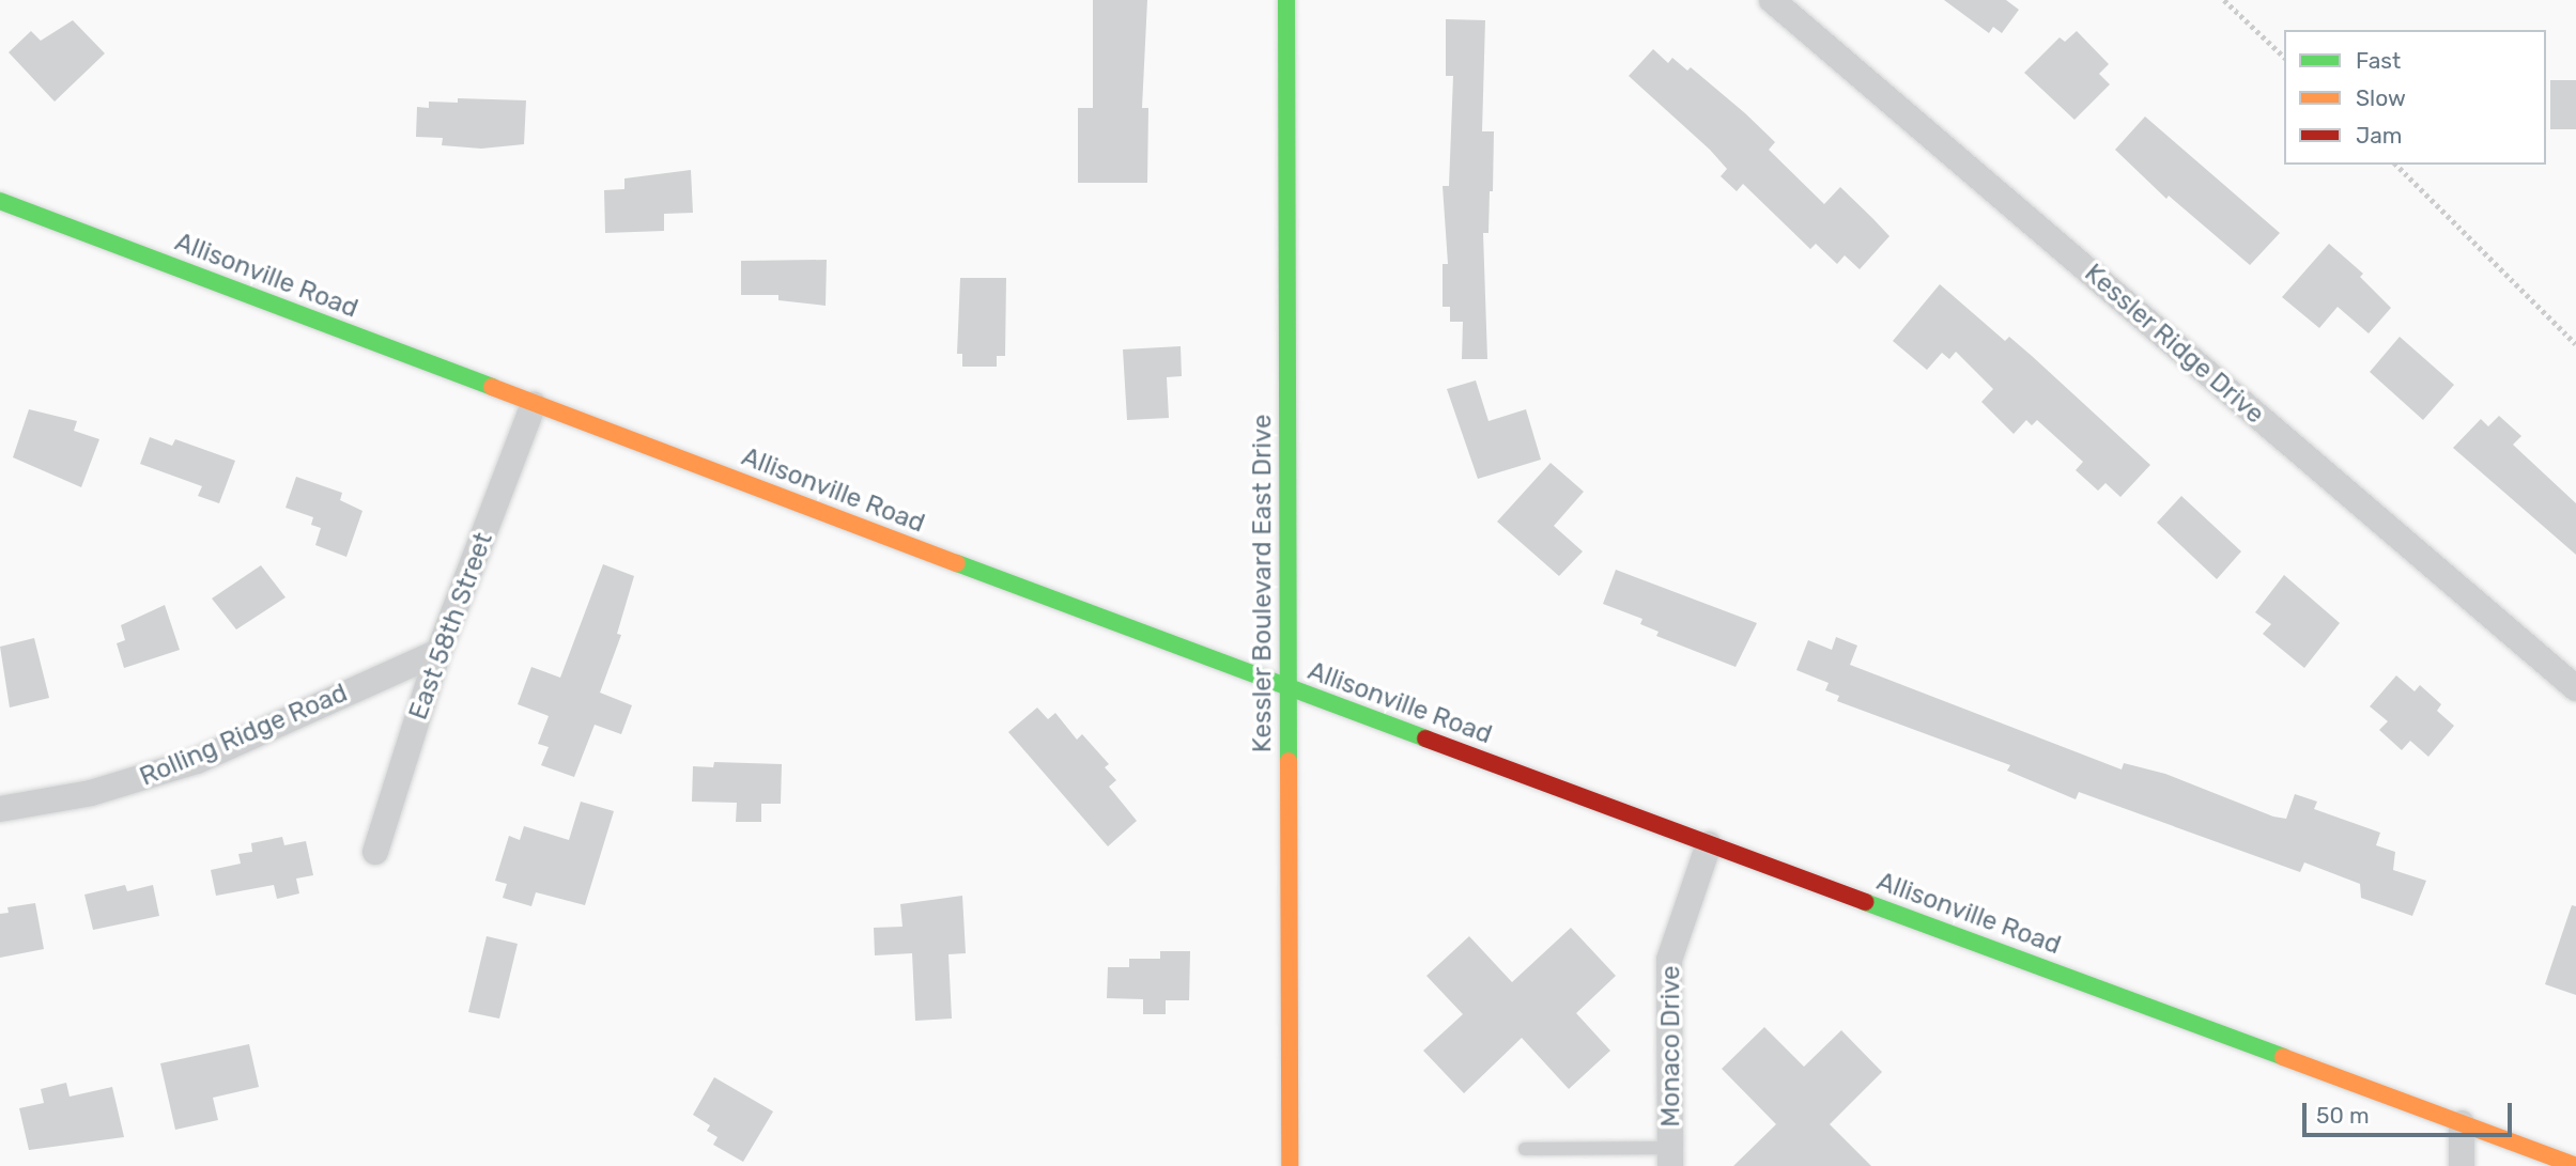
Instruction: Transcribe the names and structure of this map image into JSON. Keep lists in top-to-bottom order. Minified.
{"streets":{"main road":["Allisonville Road","Kessler Boulevard East Drive"],"street":["Kessler Ridge Drive","East 58th Street","Rolling Ridge Road","Monaco Drive"]},"crossings":[["Allisonville Road","Kessler Boulevard East Drive"],["Allisonville Road","East 58th Street"],["Allisonville Road","Monaco Drive"],["East 58th Street","Rolling Ridge Road"]],"legend":["Fast","Slow","Jam"],"scale_bar":"50 m"}
